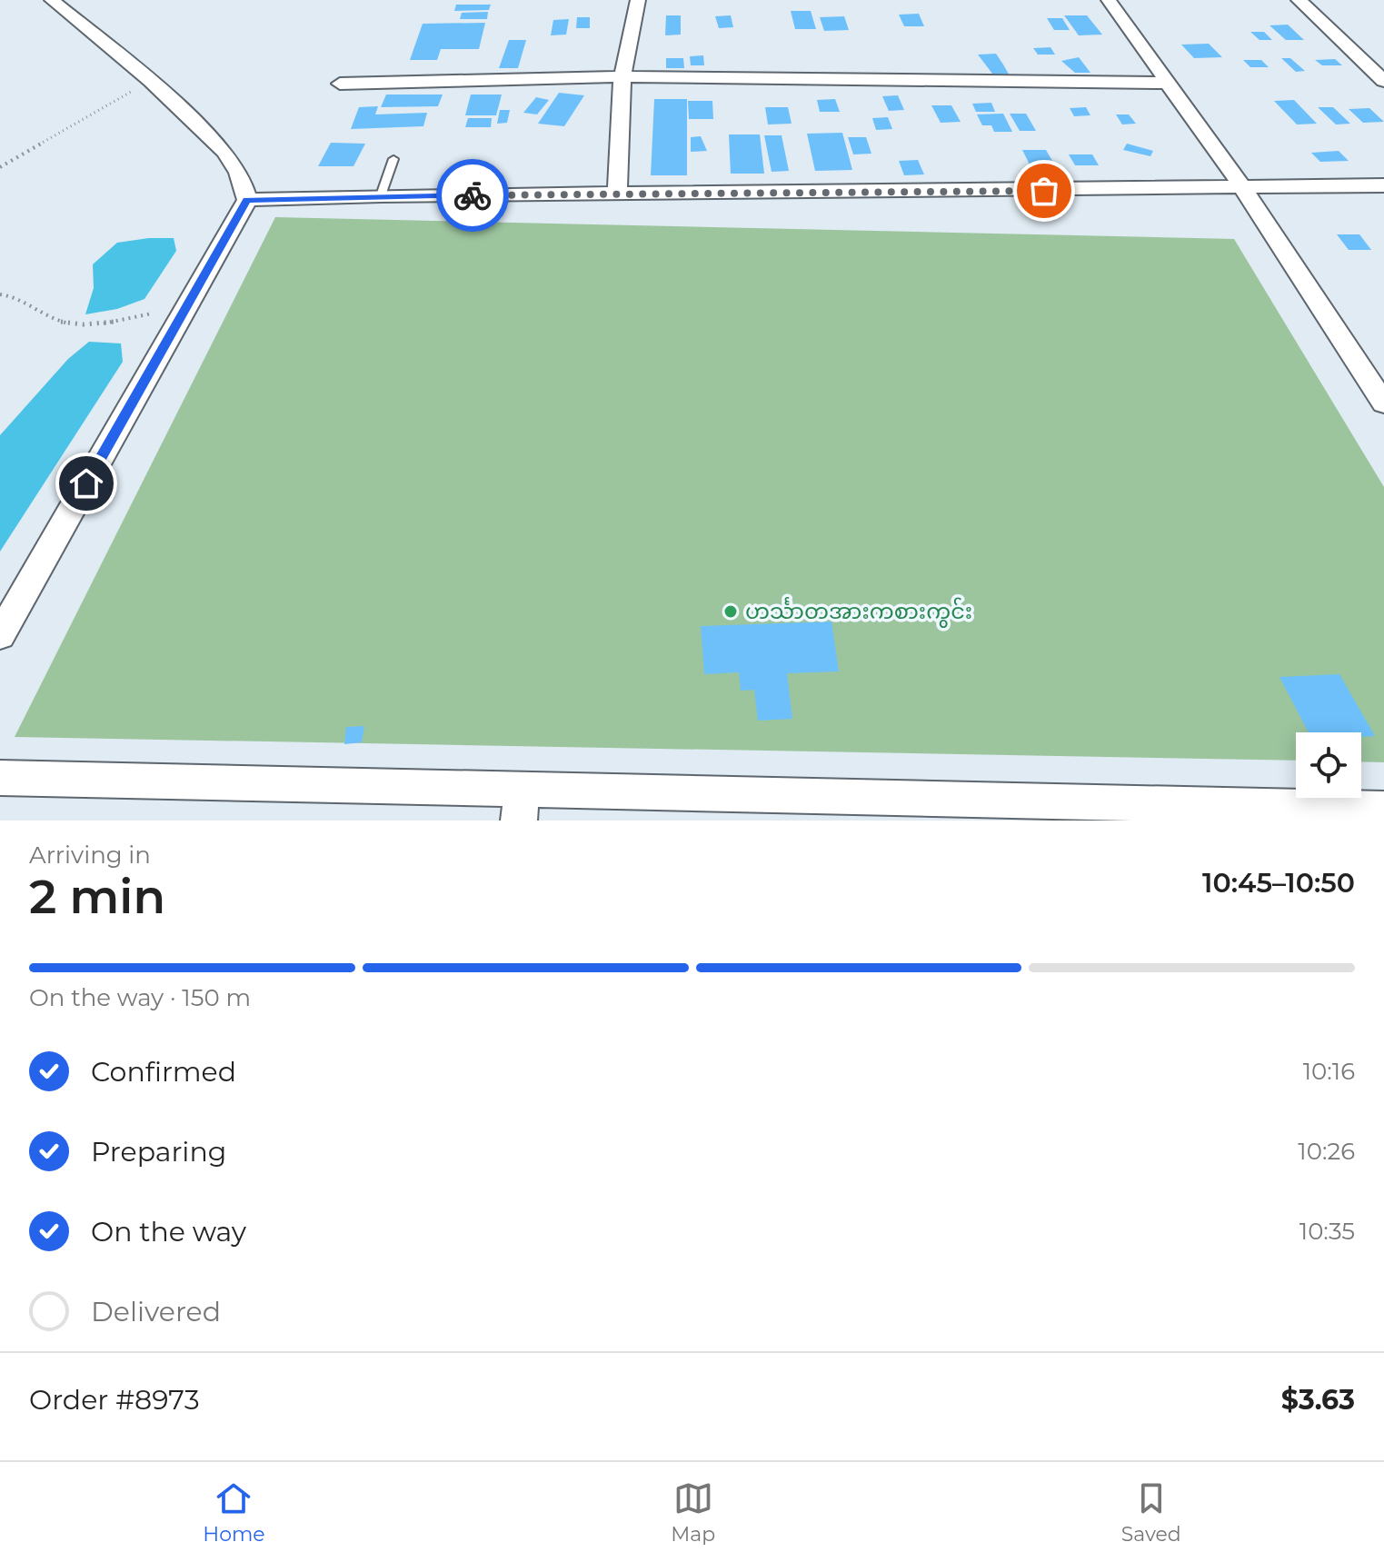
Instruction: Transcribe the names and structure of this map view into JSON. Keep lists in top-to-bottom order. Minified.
{"places":["ဟင်္သာတအားကစားကွင်း"],"page":{"heading":["2 min","Arriving in","10:45–10:50"],"panel":["Order #8973","$3.63"],"bar":"On the way · 150 m","list":[["Confirmed","10:16"],["Preparing","10:26"],["On the way","10:35"],"Delivered"],"tabs":["Home","Map","Saved"]}}
